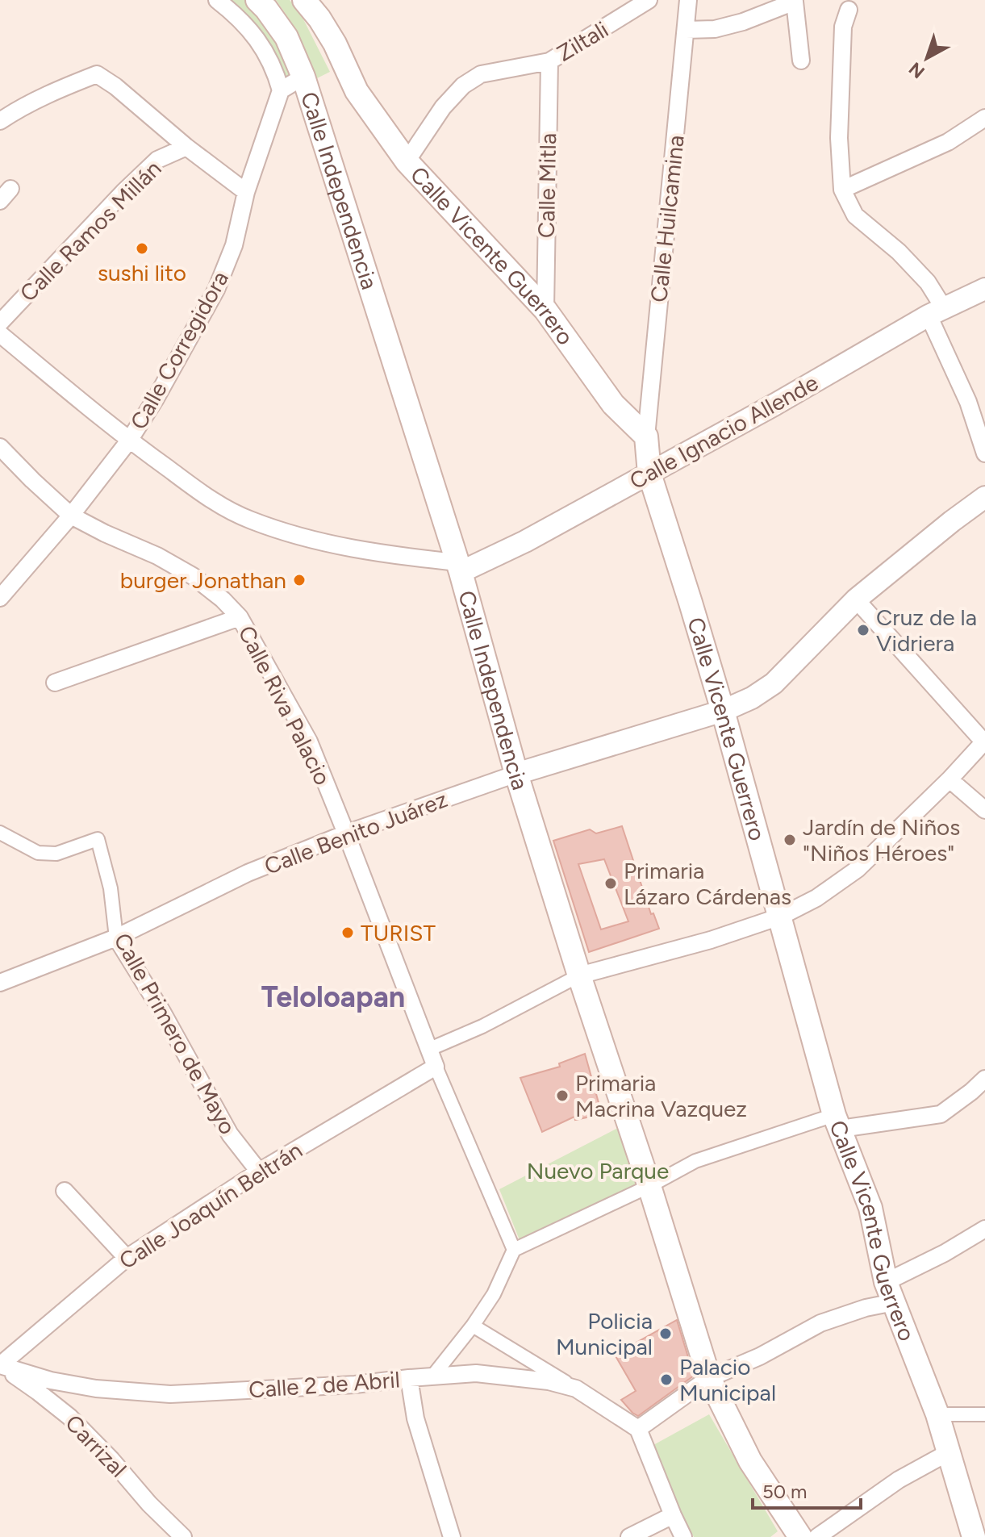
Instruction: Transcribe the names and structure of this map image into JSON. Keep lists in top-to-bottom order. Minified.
{"streets":{"main road":["Calle Independencia","Calle Vicente Guerrero"],"street":["Ziltali","Calle Mitla","Calle Huilcamina","Calle Ramos Millán","Calle Corregidora","Calle Ignacio Allende","Calle Riva Palacio","Calle Benito Juárez","Calle Primero de Mayo","Calle Joaquín Beltrán","Calle 2 de Abril","Carrizal"]},"crossings":[["Ziltali","Calle Mitla"],["Calle Mitla","Calle Vicente Guerrero"],["Calle Independencia","Calle Ignacio Allende"],["Calle Independencia","Calle Benito Juárez"],["Calle Huilcamina","Calle Vicente Guerrero"],["Calle Vicente Guerrero","Calle Ignacio Allende"],["Calle Vicente Guerrero","Calle Benito Juárez"],["Calle Corregidora","Calle Riva Palacio"],["Calle Riva Palacio","Calle Benito Juárez"],["Calle Riva Palacio","Calle Joaquín Beltrán"],["Calle Benito Juárez","Calle Primero de Mayo"],["Calle Primero de Mayo","Calle Joaquín Beltrán"],["Calle Joaquín Beltrán","Calle 2 de Abril"],["Calle Joaquín Beltrán","Carrizal"],["Calle 2 de Abril","Carrizal"]],"districts":["Teloloapan"],"parks":["Nuevo Parque"],"places":["sushi lito","burger Jonathan","Cruz de la Vidriera","Jardín de Niños \"Niños Héroes\"","Primaria Lázaro Cárdenas","TURIST","Primaria Macrina Vazquez","Policia Municipal","Palacio Municipal"],"scale_bar":"50 m","north":"bottom left"}
